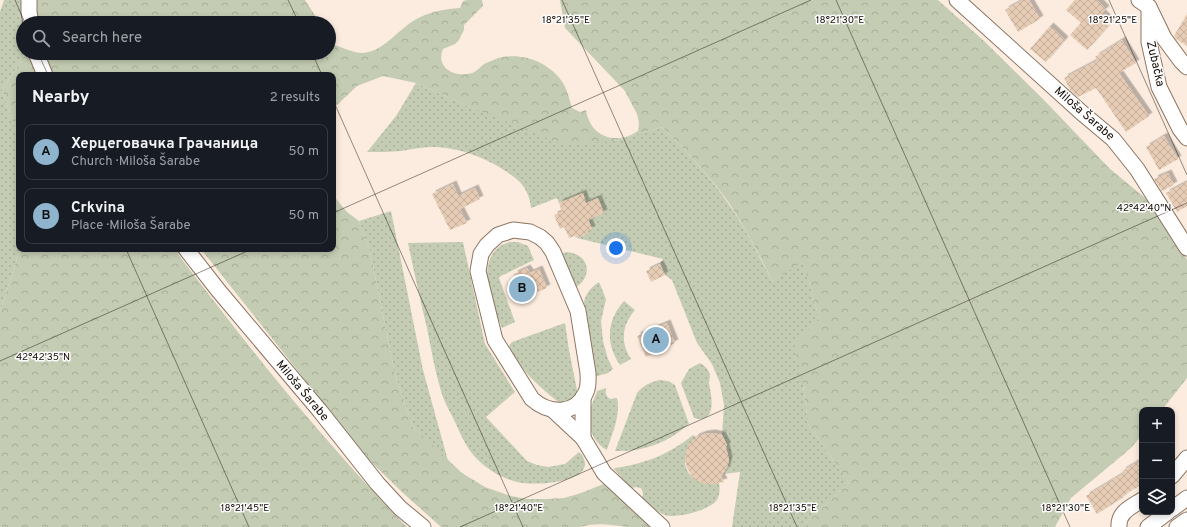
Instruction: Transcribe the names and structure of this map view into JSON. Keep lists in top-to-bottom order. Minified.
{"streets":{"street":["Zubačka","Miloša Šarabe"]},"page":{"search":"Search here","heading":["Nearby","2 results"],"list":[{"mark":"A","name":"Херцеговачка Грачаница","note":"Church · Miloša Šarabe","value":"50 m"},{"mark":"B","name":"Crkvina","note":"Place · Miloša Šarabe","value":"50 m"}],"pins":["B","A"],"map_buttons":["+","−"]},"coordinates":["18°21'35\"E","18°21'30\"E","18°21'25\"E","42°42'40\"N","42°42'35\"N","18°21'45\"E","18°21'40\"E"]}
